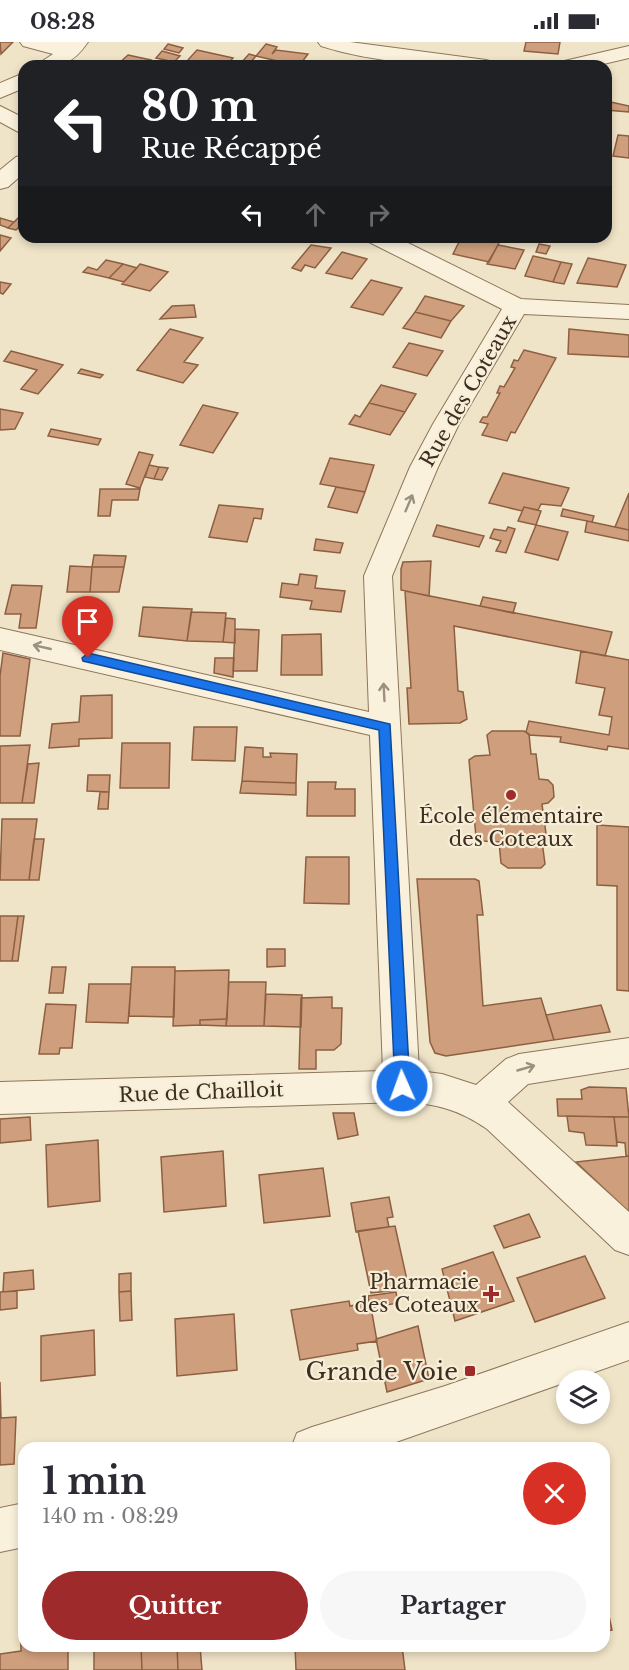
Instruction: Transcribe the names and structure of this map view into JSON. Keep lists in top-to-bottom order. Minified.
{"streets":{"street":["Rue des Coteaux","Rue de Chailloit"]},"crossings":[["Rue des Coteaux","Rue de Chailloit"]],"one_way":["Rue des Coteaux"],"places":{"other":["École élémentaire des Coteaux"],"health":["Pharmacie des Coteaux"],"transit":["Grande Voie"]},"page":{"status":"08:28","turn":["80 m","Rue Récappé"],"heading":["1 min","140 m · 08:29"],"buttons":["Quitter","Partager"]}}
